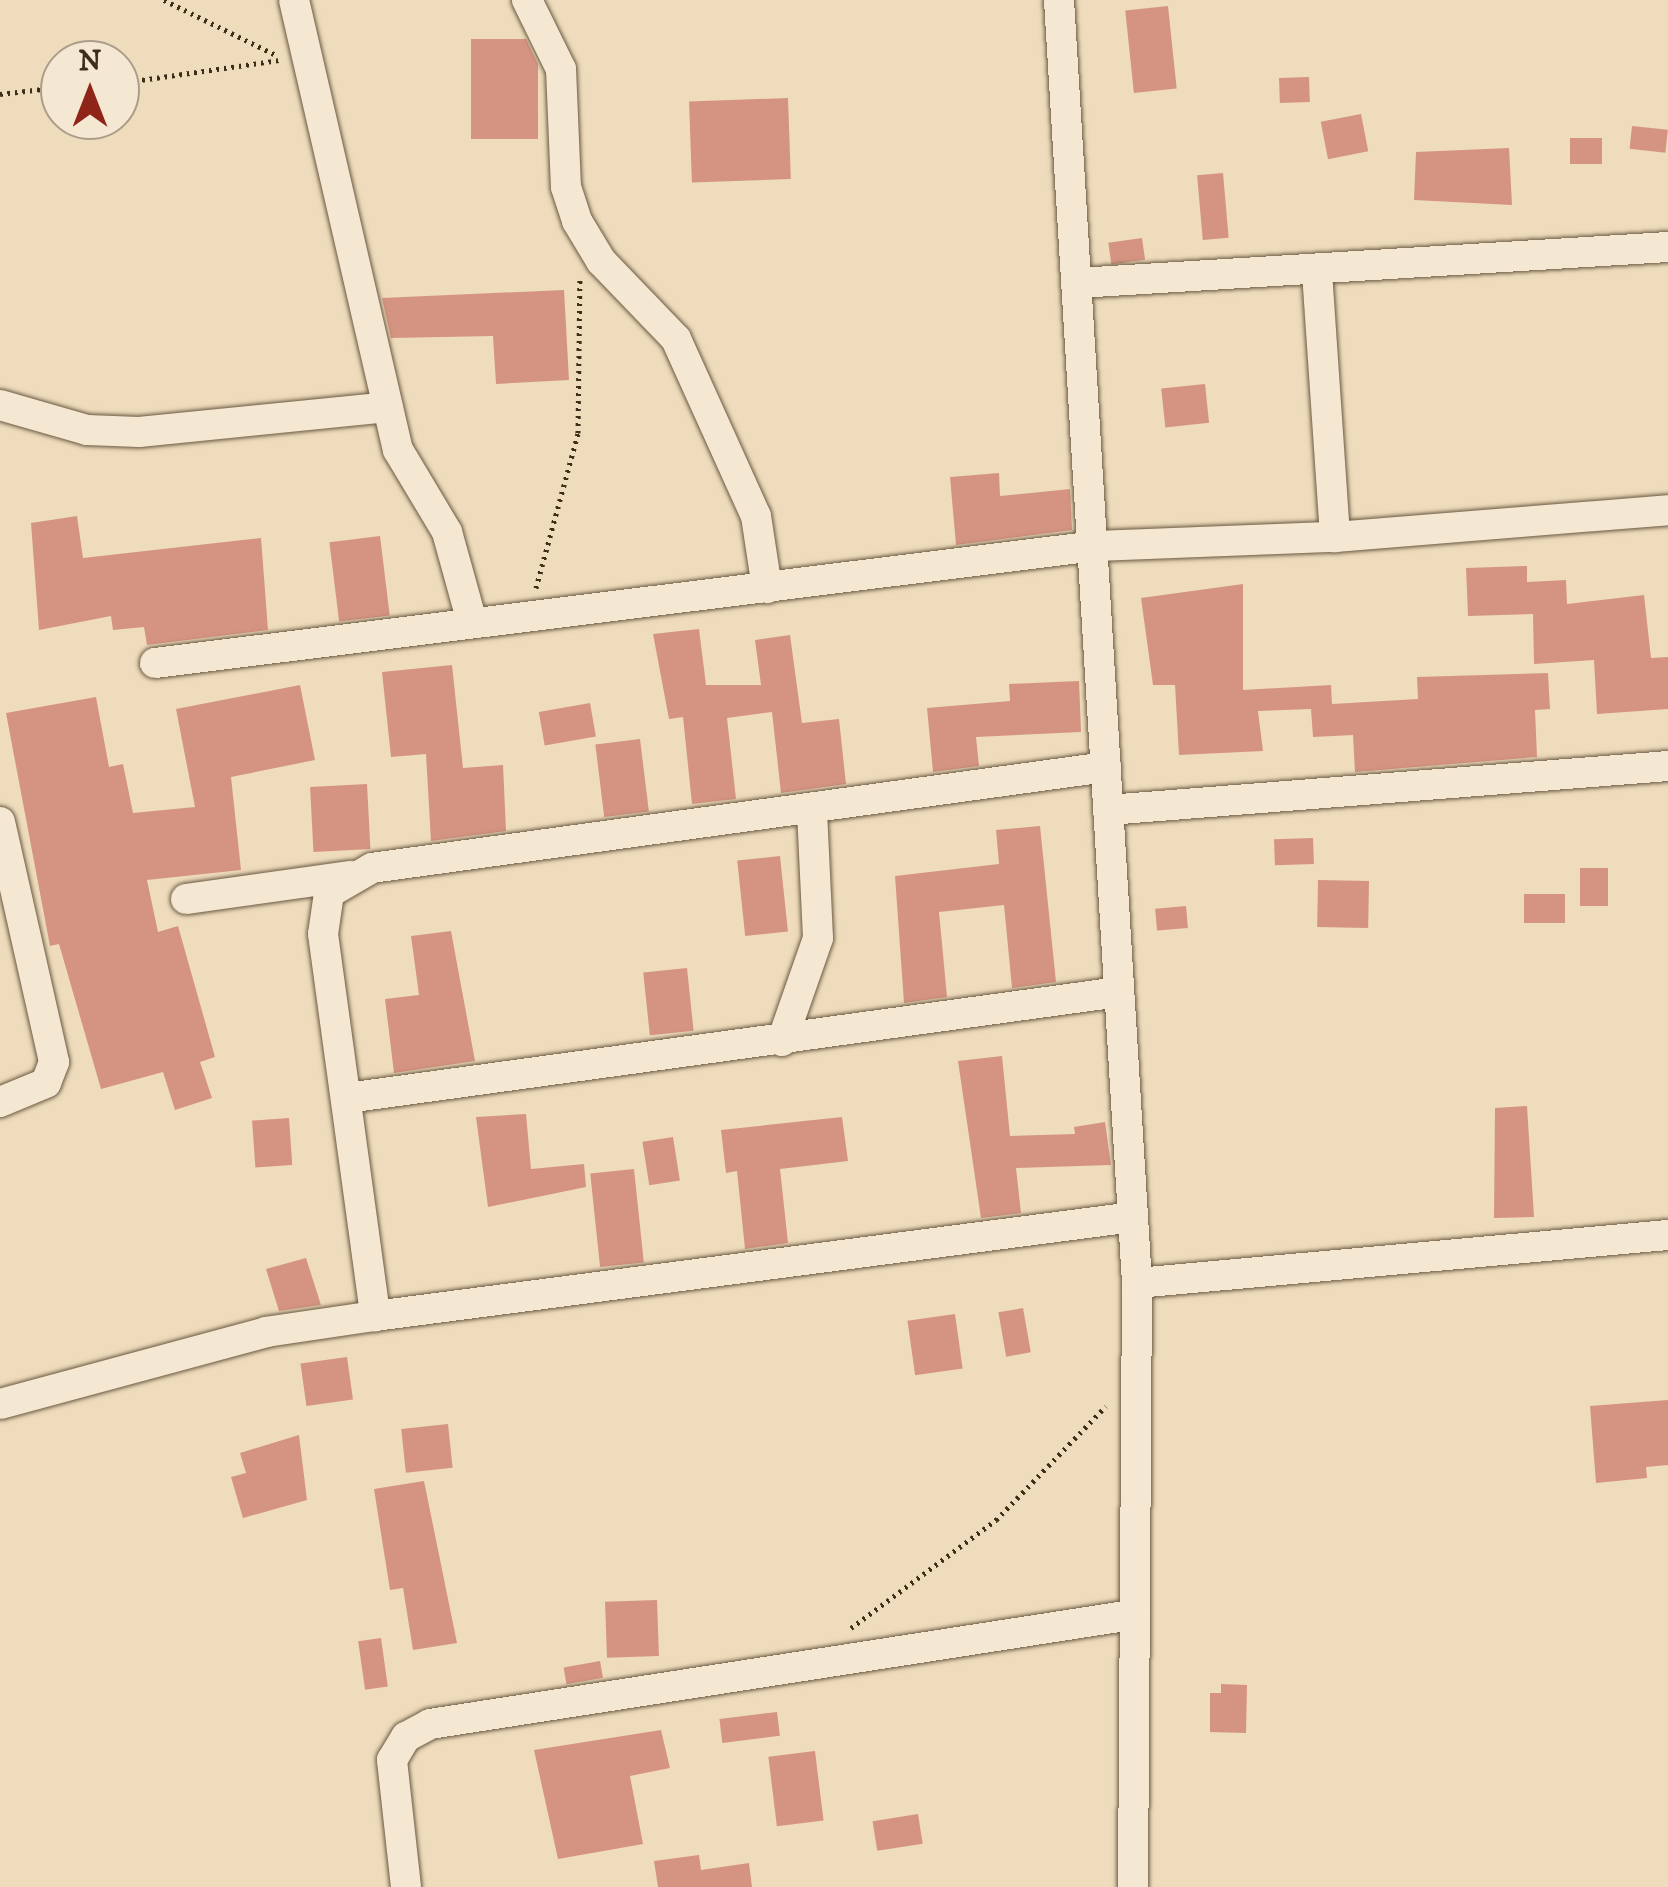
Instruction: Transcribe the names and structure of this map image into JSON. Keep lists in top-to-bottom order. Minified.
{"north":"top"}
